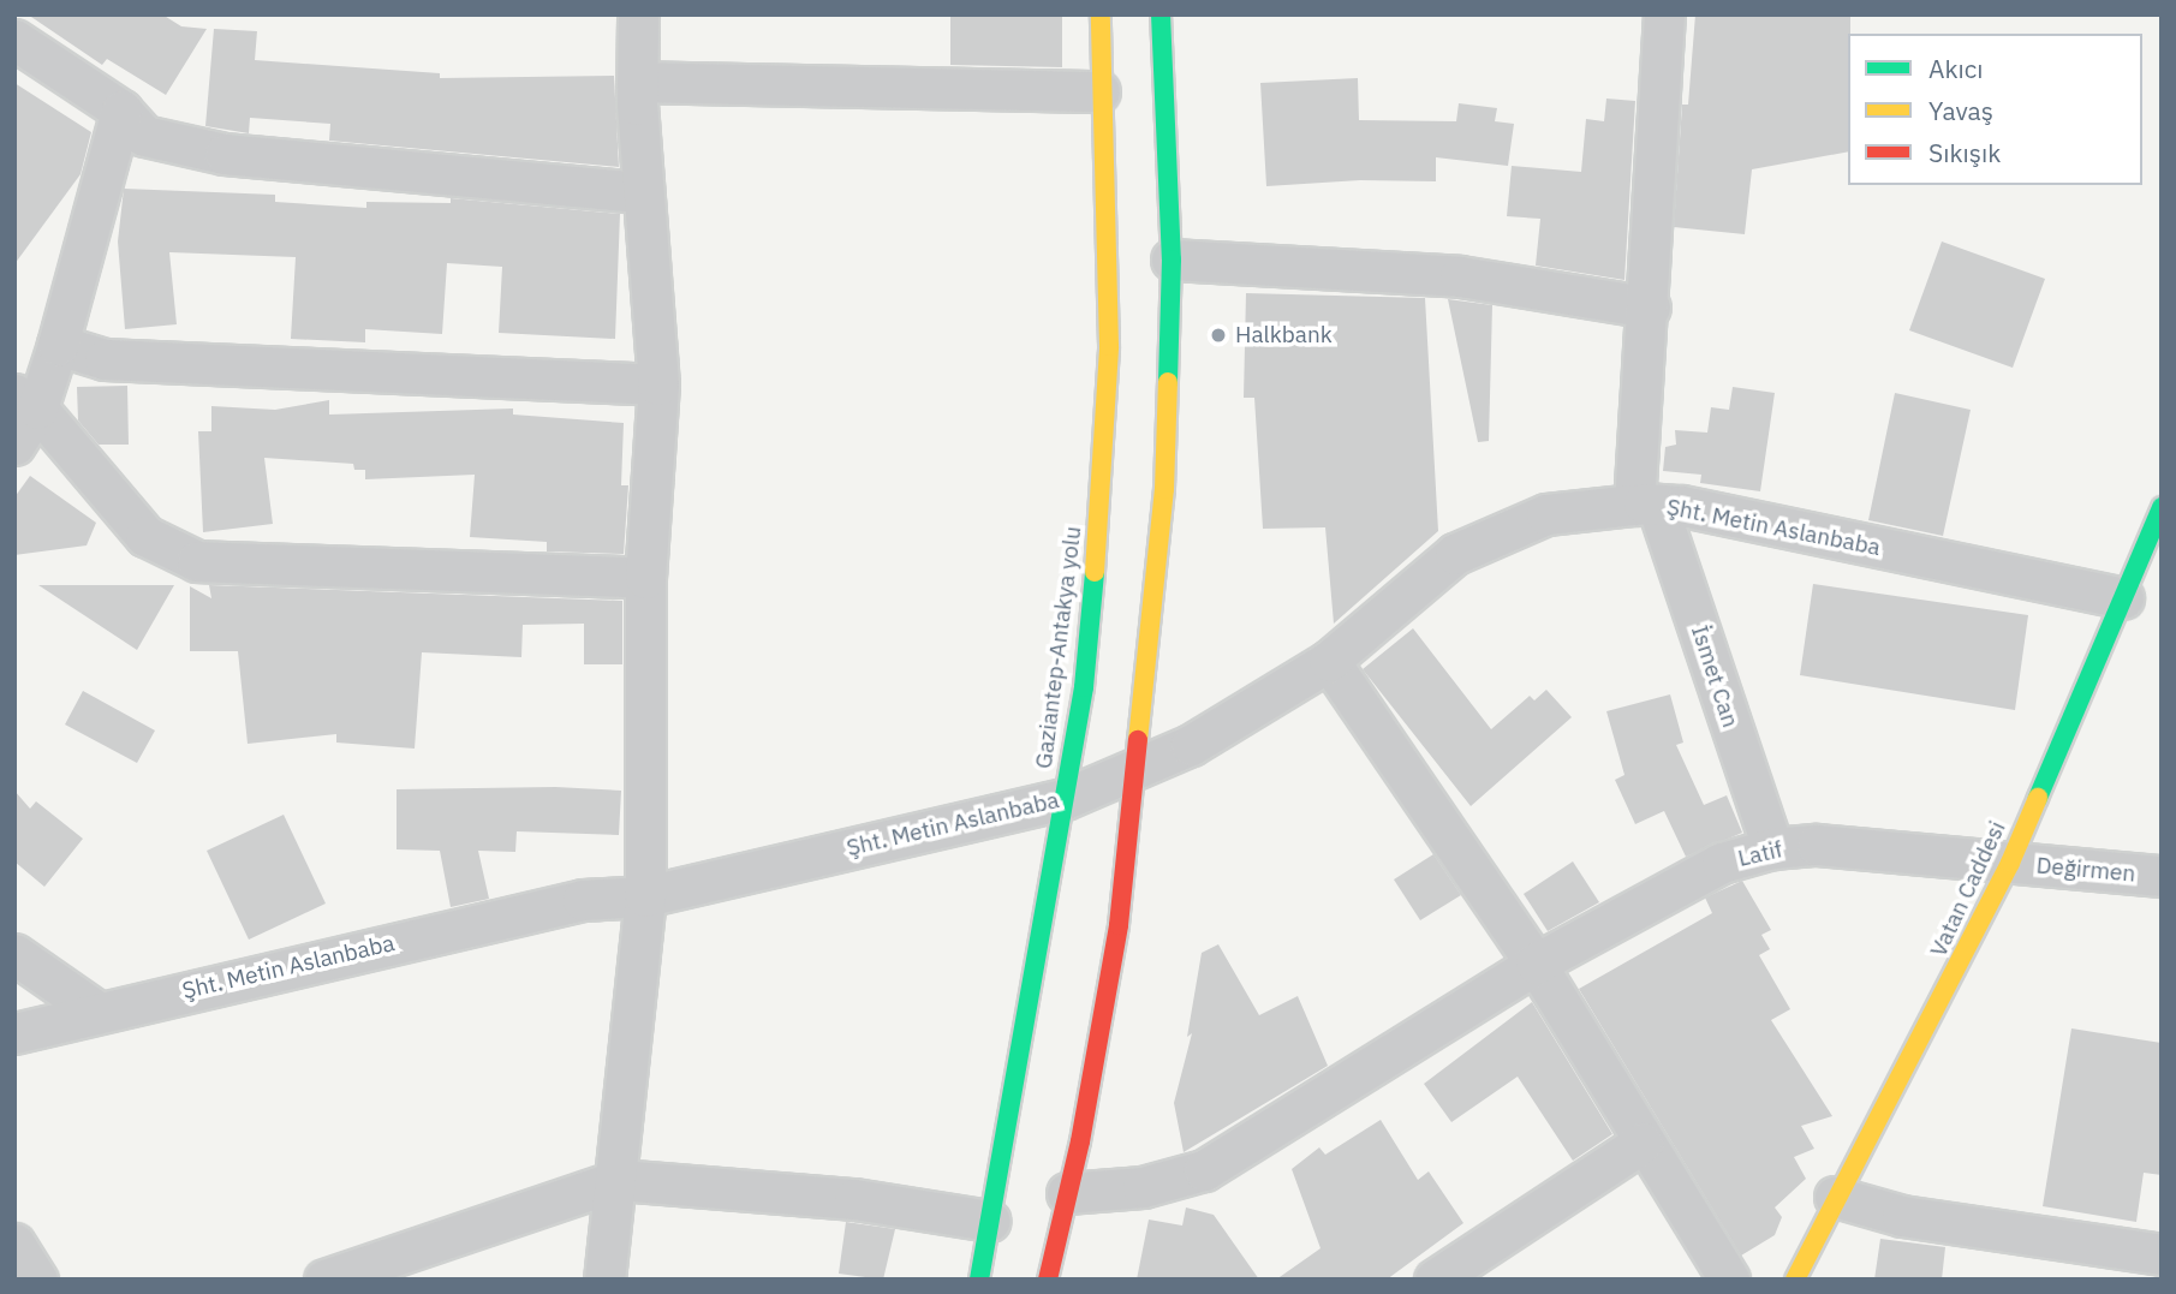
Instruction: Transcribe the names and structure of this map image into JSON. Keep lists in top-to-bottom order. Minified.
{"streets":{"main road":["Gaziantep-Antakya yolu","Vatan Caddesi"],"street":["Şht. Metin Aslanbaba","İsmet Can","Latif","Değirmen"]},"crossings":[["Şht. Metin Aslanbaba","Gaziantep-Antakya yolu"],["Şht. Metin Aslanbaba","İsmet Can"],["Şht. Metin Aslanbaba","Vatan Caddesi"],["İsmet Can","Latif"],["Latif","Değirmen"],["Latif","Vatan Caddesi"],["Değirmen","Vatan Caddesi"]],"places":["Halkbank"],"legend":["Akıcı","Yavaş","Sıkışık"]}
